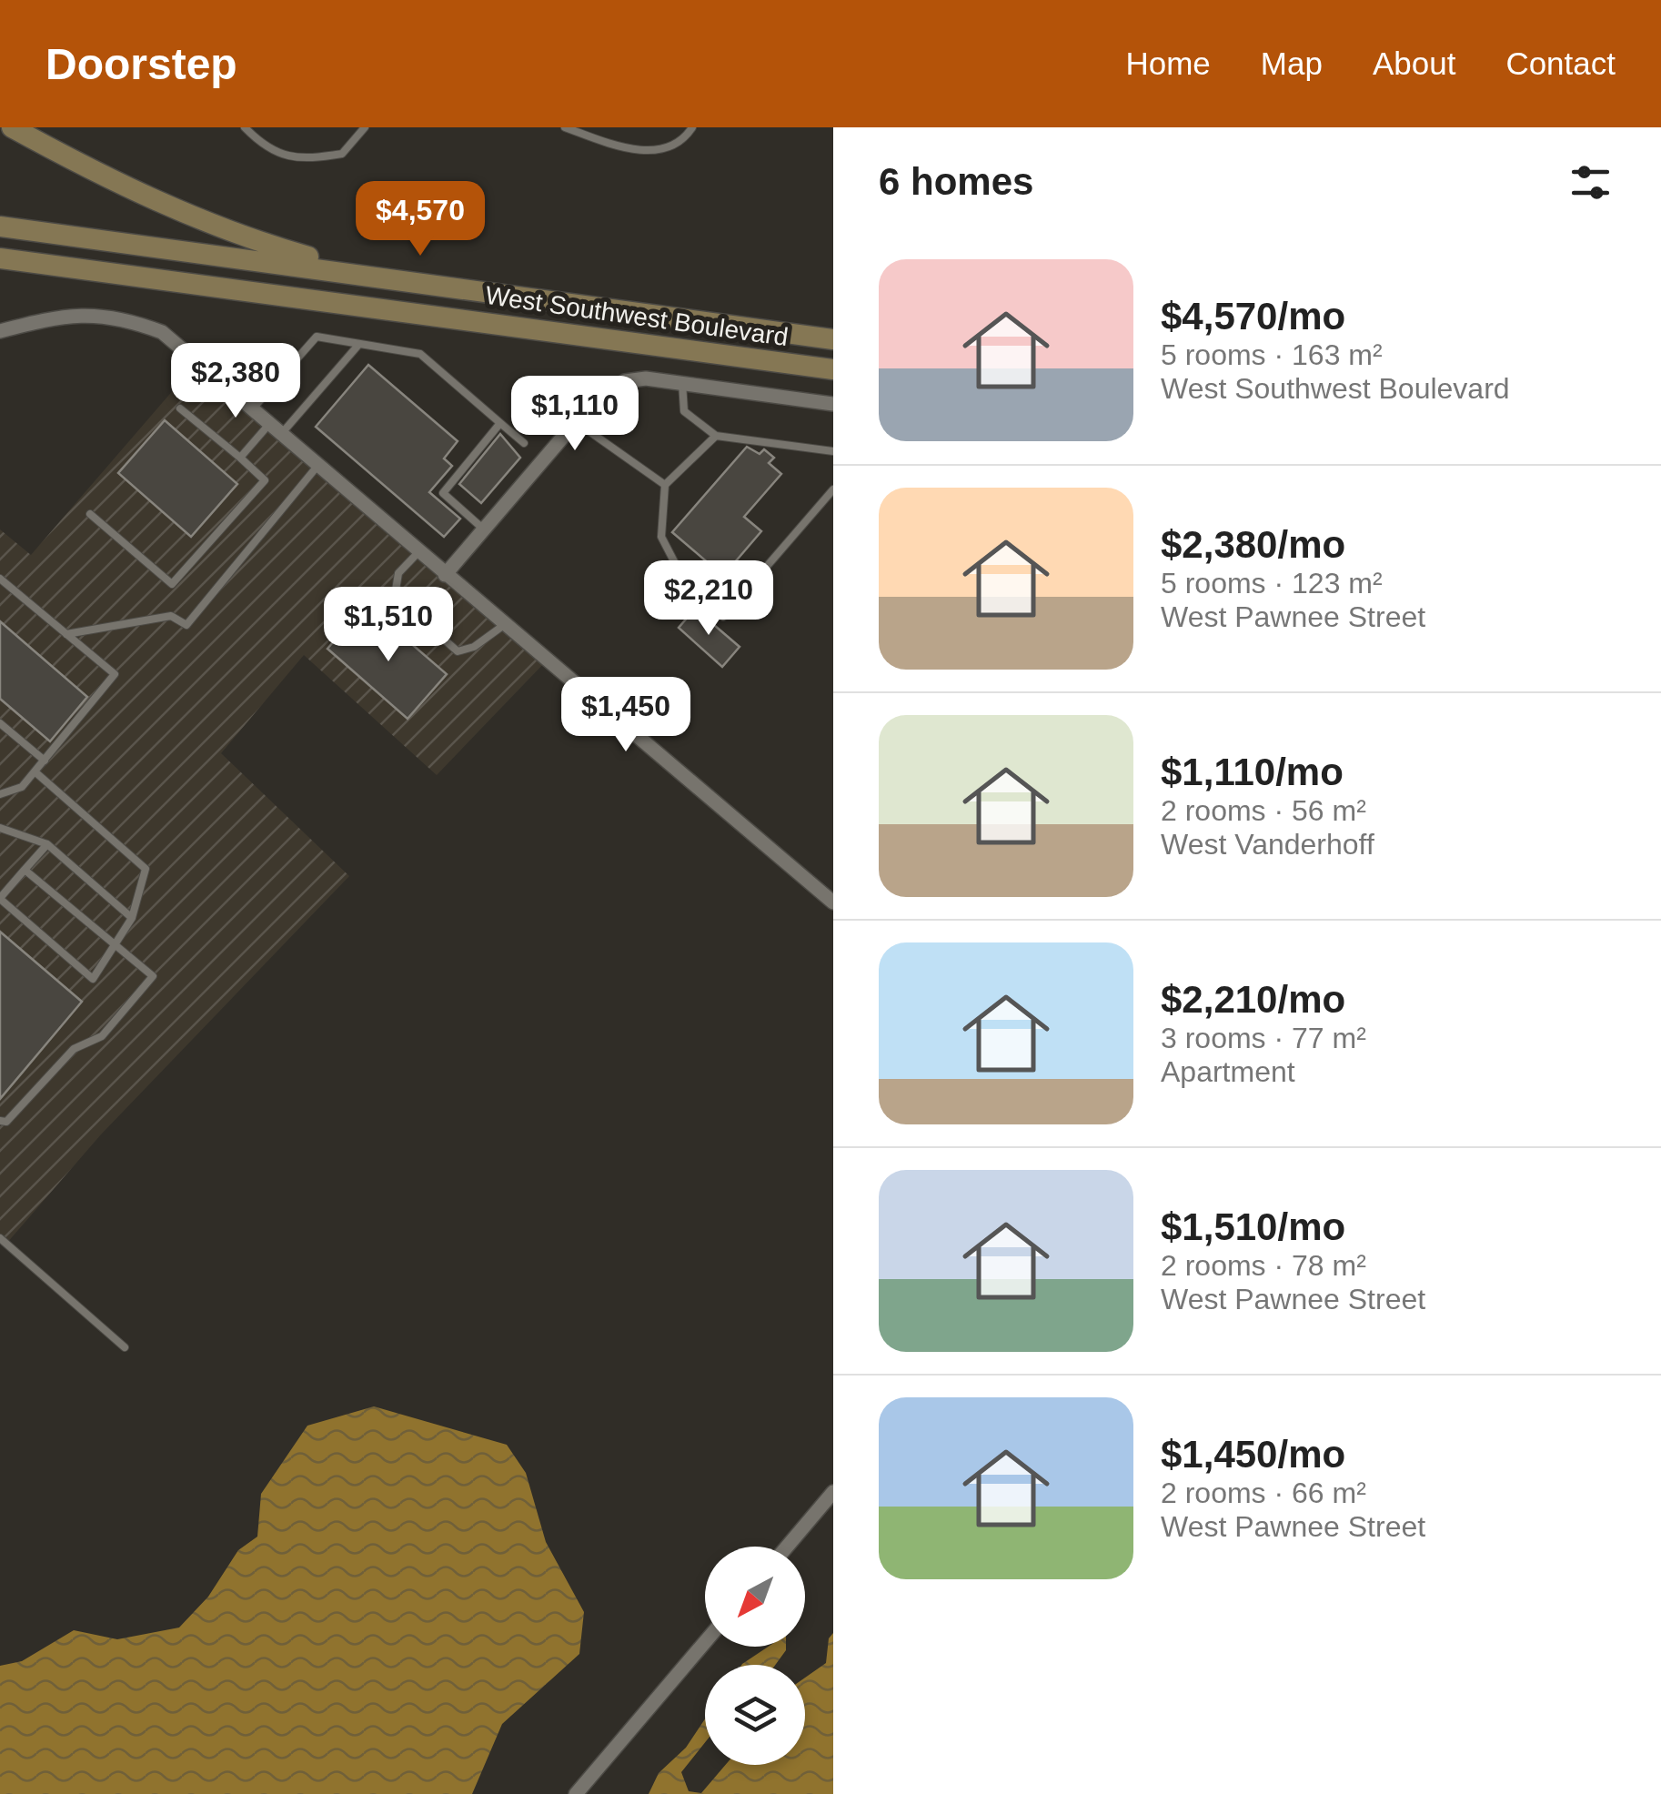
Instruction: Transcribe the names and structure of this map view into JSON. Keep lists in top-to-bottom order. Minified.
{"streets":{"main road":["West Southwest Boulevard"]},"north":"bottom left","page":{"header":"Doorstep","nav":["Home","Map","About","Contact"],"heading":"6 homes","price":["$4,570","$2,380","$1,110","$2,210","$1,510","$1,450"],"list":[{"name":"$4,570/mo","note":"5 rooms · 163 m² · West Southwest Boulevard"},{"name":"$2,380/mo","note":"5 rooms · 123 m² · West Pawnee Street"},{"name":"$1,110/mo","note":"2 rooms · 56 m² · West Vanderhoff"},{"name":"$2,210/mo","note":"3 rooms · 77 m² · Apartment"},{"name":"$1,510/mo","note":"2 rooms · 78 m² · West Pawnee Street"},{"name":"$1,450/mo","note":"2 rooms · 66 m² · West Pawnee Street"}]}}
